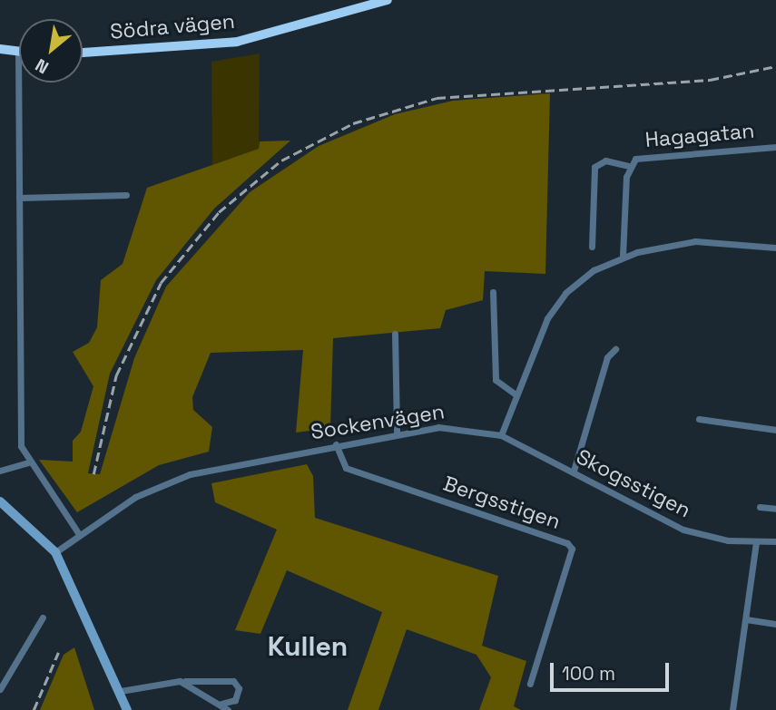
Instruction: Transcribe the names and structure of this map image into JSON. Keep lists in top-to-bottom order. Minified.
{"streets":{"highway":["Södra vägen"],"street":["Hagagatan","Sockenvägen","Skogsstigen","Bergsstigen"]},"crossings":[["Sockenvägen","Skogsstigen"],["Sockenvägen","Bergsstigen"]],"districts":["Kullen"],"scale_bar":"100 m","north":"bottom left"}
